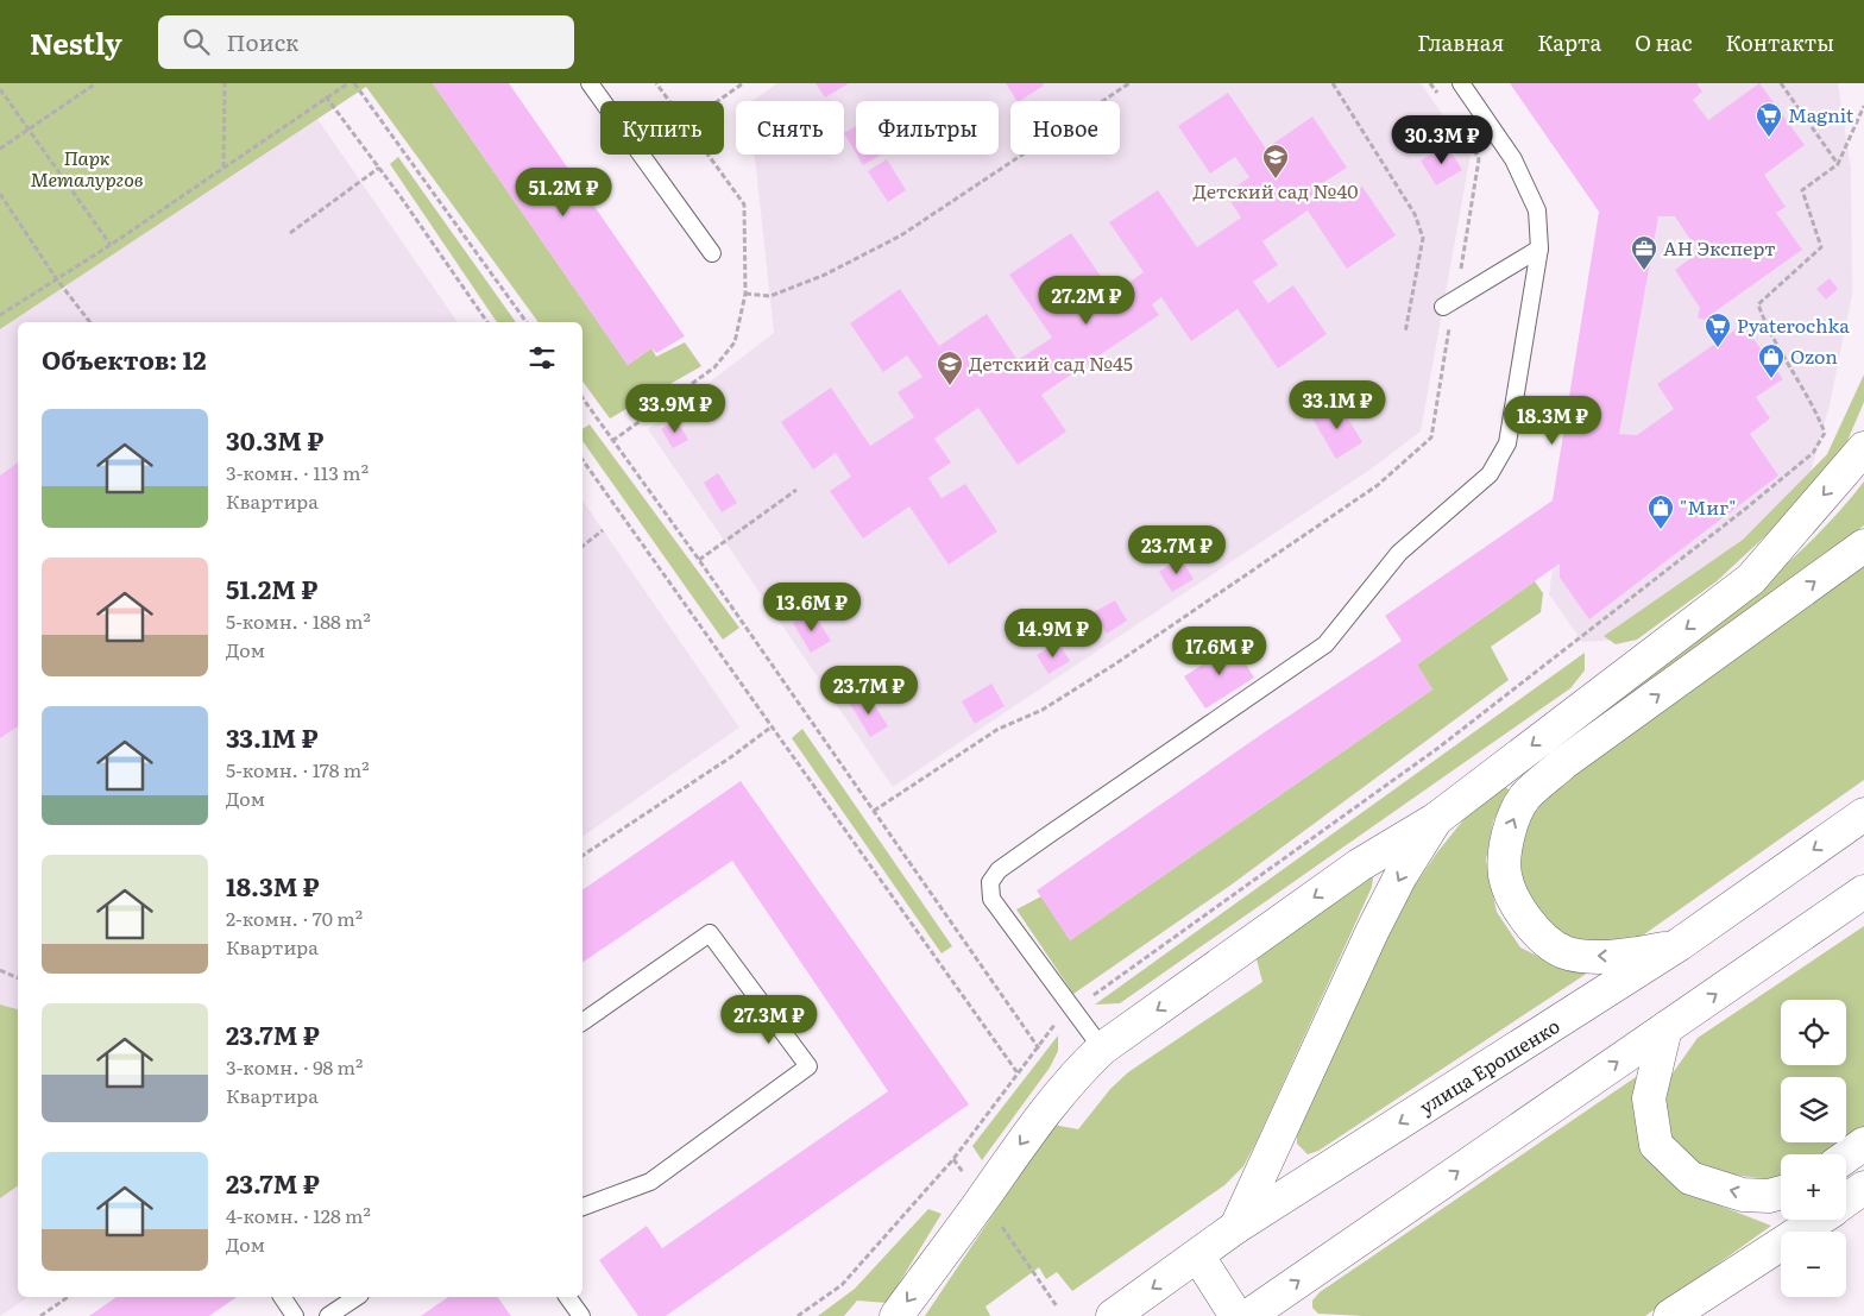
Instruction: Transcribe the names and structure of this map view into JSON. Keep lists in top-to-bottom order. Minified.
{"streets":{"main road":["улица Ерошенко"]},"parks":["Парк Металургов"],"places":{"supermarket":["Magnit","Pyaterochka"],"school or university":["Детский сад №40","Детский сад №45"],"office":["АН Эксперт"],"shop":["Ozon","\"Миг\""]},"page":{"header":"Nestly","search":"Поиск","nav":["Главная","Карта","О нас","Контакты"],"chip":["Купить","Снять","Фильтры","Новое"],"price":["30.3M ₽","51.2M ₽","27.2M ₽","33.1M ₽","33.9M ₽","18.3M ₽","23.7M ₽","13.6M ₽","14.9M ₽","17.6M ₽","23.7M ₽","27.3M ₽"],"heading":"Объектов: 12","list":[{"name":"30.3M ₽","note":"3-комн. · 113 m² · Квартира"},{"name":"51.2M ₽","note":"5-комн. · 188 m² · Дом"},{"name":"33.1M ₽","note":"5-комн. · 178 m² · Дом"},{"name":"18.3M ₽","note":"2-комн. · 70 m² · Квартира"},{"name":"23.7M ₽","note":"3-комн. · 98 m² · Квартира"},{"name":"23.7M ₽","note":"4-комн. · 128 m² · Дом"}],"map_buttons":["+","−"]}}
